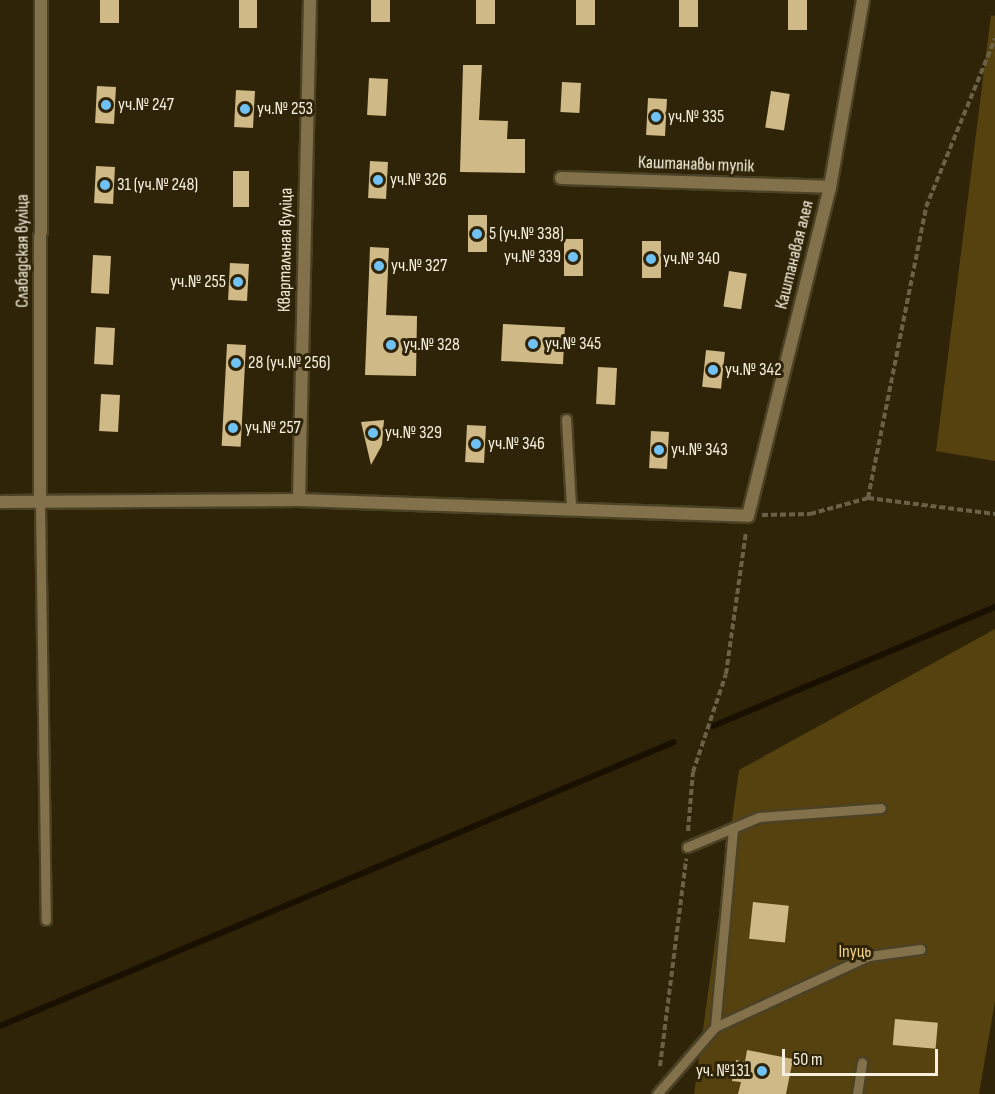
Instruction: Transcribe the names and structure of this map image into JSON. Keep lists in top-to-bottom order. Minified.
{"streets":{"street":["Каштанавы тупік","Квартальная вуліца","Слабадская вуліца","Каштанавая алея"]},"crossings":[["Каштанавы тупік","Каштанавая алея"]],"parks":["Іпуць"],"places":["уч.№ 247","уч.№ 253","уч.№ 335","уч.№ 326","31 (уч.№ 248)","5 (уч.№ 338)","уч.№ 339","уч.№ 340","уч.№ 327","уч.№ 255","уч.№ 345","уч.№ 328","28 (уч.№ 256)","уч.№ 342","уч.№ 257","уч.№ 329","уч.№ 346","уч.№ 343","уч. №131"],"scale_bar":"50 m"}
